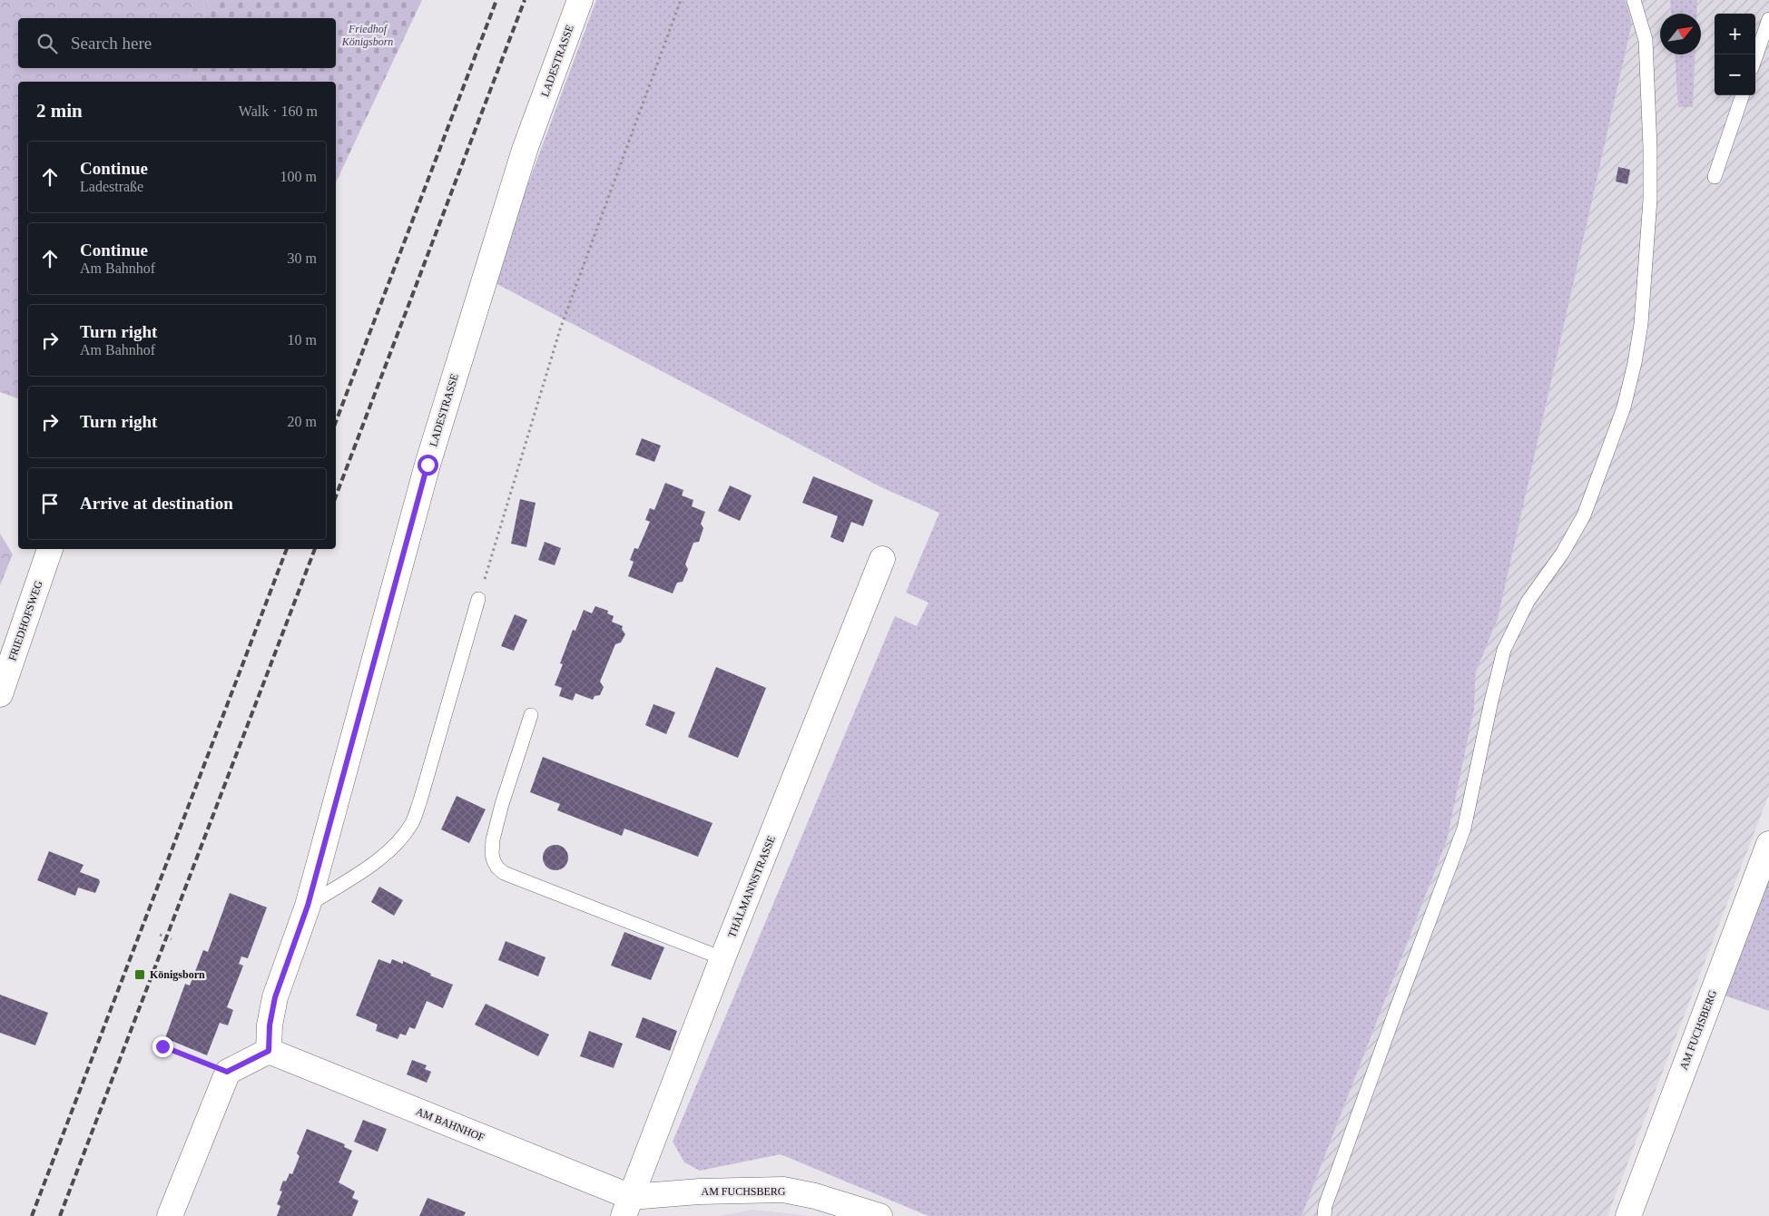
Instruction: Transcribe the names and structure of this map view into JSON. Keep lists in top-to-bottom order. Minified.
{"streets":{"street":["LADESTRASSE","FRIEDHOFSWEG","THÄLMANNSTRASSE","AM FUCHSBERG","AM BAHNHOF"]},"crossings":[["THÄLMANNSTRASSE","AM FUCHSBERG"],["THÄLMANNSTRASSE","AM BAHNHOF"],["AM FUCHSBERG","AM BAHNHOF"]],"parks":["Friedhof Königsborn"],"places":{"transit":["Königsborn"]},"north":"top right","page":{"map_buttons":["+","−"],"search":"Search here","heading":["2 min","Walk · 160 m"],"list":[["Continue","Ladestraße","100 m"],["Continue","Am Bahnhof","30 m"],["Turn right","Am Bahnhof","10 m"],["Turn right","20 m"],"Arrive at destination"]}}
